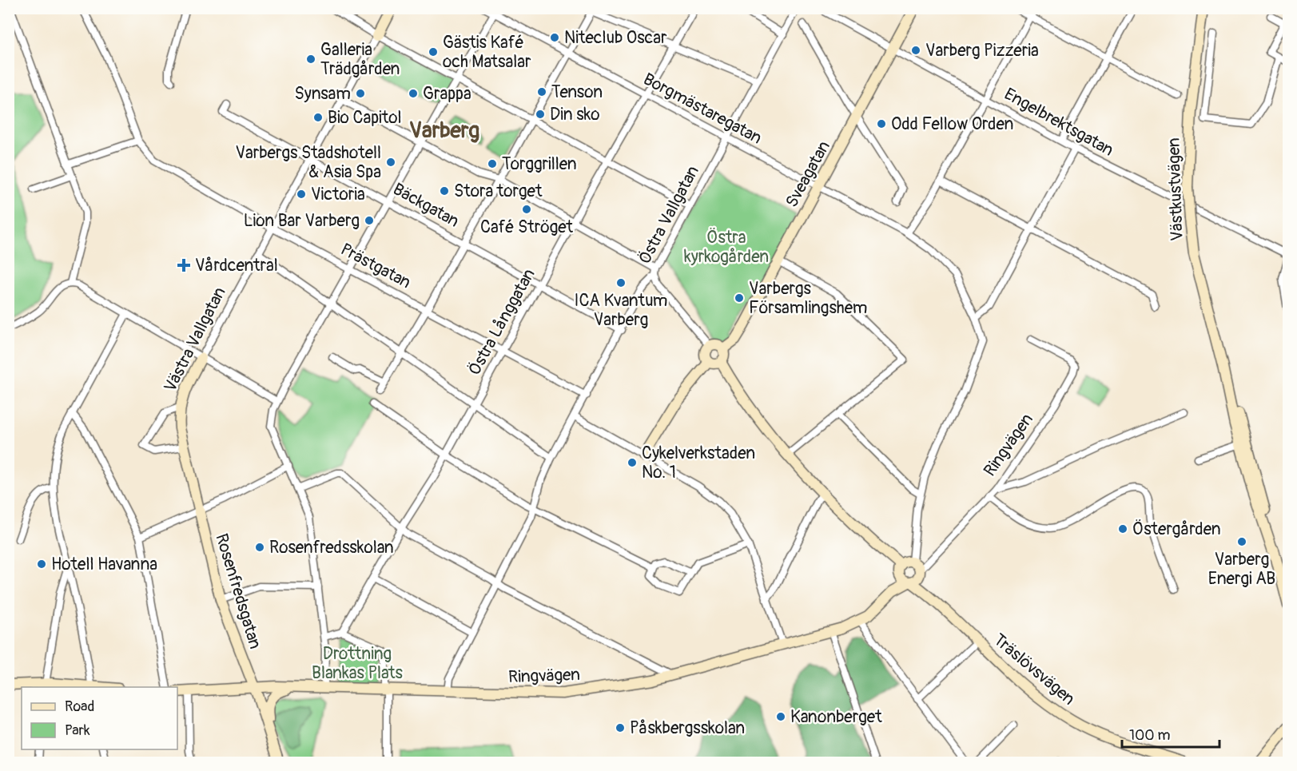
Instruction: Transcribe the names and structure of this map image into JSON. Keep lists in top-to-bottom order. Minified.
{"streets":{"street":["Borgmästaregatan","Engelbrektsgatan","Sveagatan","Västkustvägen","Bäckgatan","Östra Vallgatan","Prästgatan","Östra Långgatan","Västra Vallgatan","Ringvägen","Rosenfredsgatan","Träslövsvägen"]},"crossings":[["Borgmästaregatan","Sveagatan"],["Borgmästaregatan","Östra Vallgatan"],["Borgmästaregatan","Östra Långgatan"],["Engelbrektsgatan","Sveagatan"],["Bäckgatan","Östra Vallgatan"],["Bäckgatan","Östra Långgatan"],["Bäckgatan","Västra Vallgatan"],["Östra Vallgatan","Prästgatan"],["Östra Vallgatan","Ringvägen"],["Prästgatan","Östra Långgatan"],["Prästgatan","Västra Vallgatan"],["Västra Vallgatan","Rosenfredsgatan"],["Ringvägen","Rosenfredsgatan"],["Ringvägen","Träslövsvägen"]],"districts":["Varberg"],"parks":["Östra kyrkogården","Drottning Blankas Plats"],"places":{"other":["Niteclub Oscar","Varberg Pizzeria","Gästis Kafé och Matsalar","Galleria Trädgården","Tenson","Synsam","Grappa","Din sko","Bio Capitol","Odd Fellow Orden","Varbergs Stadshotell & Asia Spa","Torggrillen","Stora torget","Victoria","Café Ströget","Lion Bar Varberg","ICA Kvantum Varberg","Varbergs Församlingshem","Cykelverkstaden No. 1","Östergården","Varberg Energi AB","Rosenfredsskolan","Hotell Havanna","Kanonberget","Påskbergsskolan"],"health":["Vårdcentral"]},"legend":["Road","Park"],"scale_bar":"100 m"}
